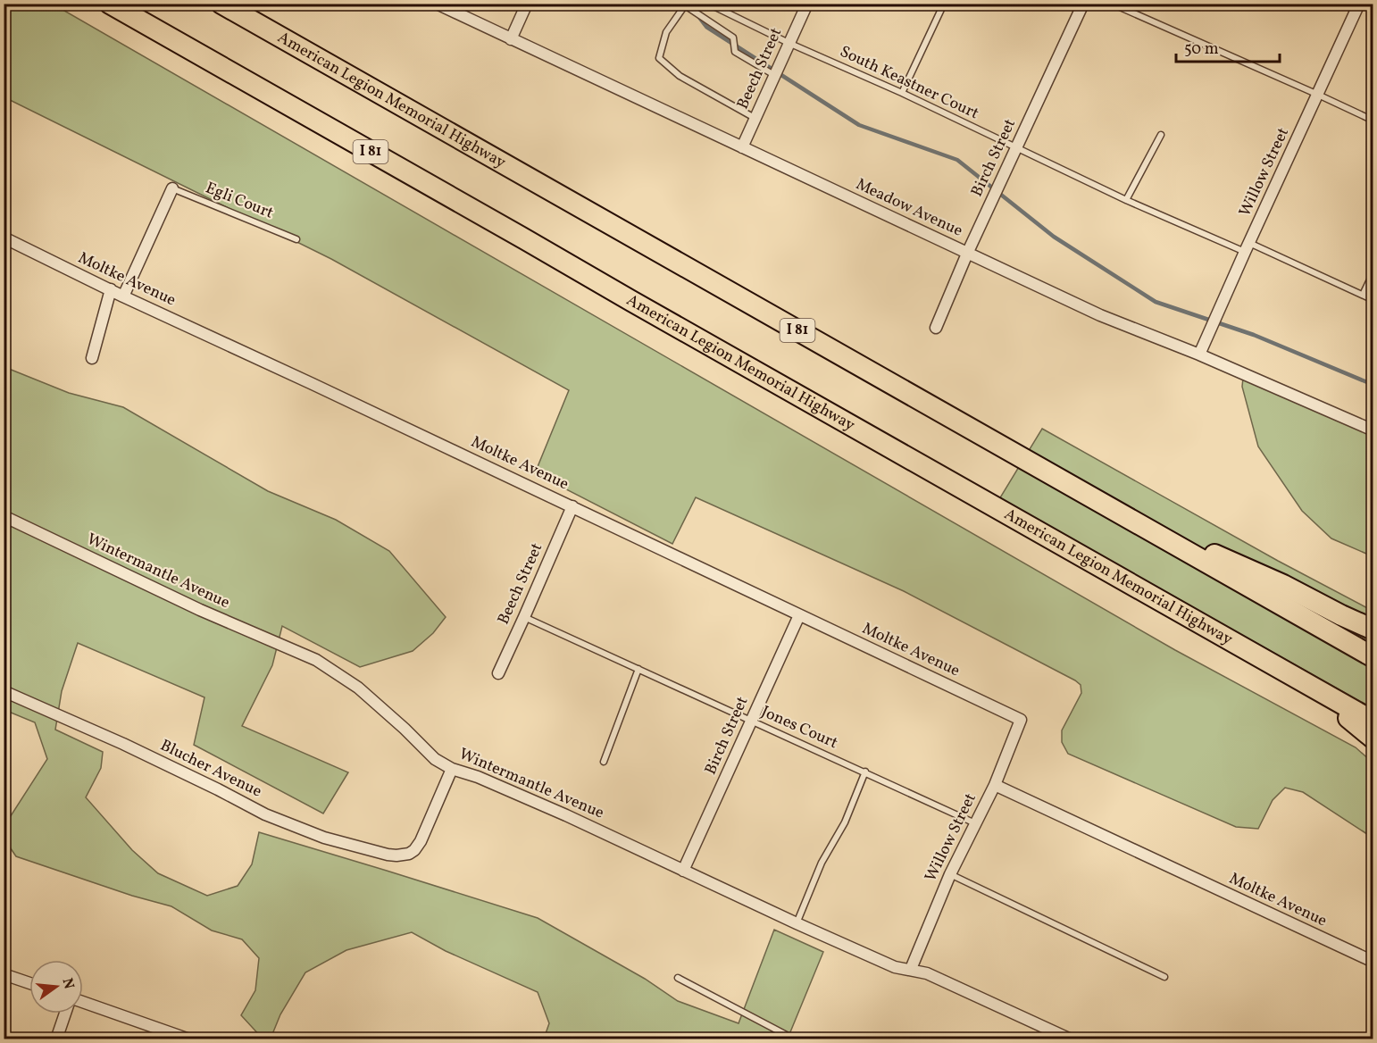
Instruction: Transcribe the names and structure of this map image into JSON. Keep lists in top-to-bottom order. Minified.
{"streets":{"highway":["American Legion Memorial Highway","I 81"],"street":["Beech Street","Birch Street","Willow Street","Meadow Avenue","Moltke Avenue","Wintermantle Avenue","Blucher Avenue"],"lane":["South Keastner Court","Egli Court","Jones Court"]},"crossings":[["Beech Street","South Keastner Court"],["Beech Street","Meadow Avenue"],["Beech Street","Moltke Avenue"],["Beech Street","Jones Court"],["South Keastner Court","Birch Street"],["South Keastner Court","Willow Street"],["Birch Street","Meadow Avenue"],["Birch Street","Moltke Avenue"],["Birch Street","Wintermantle Avenue"],["Birch Street","Jones Court"],["Willow Street","Meadow Avenue"],["Willow Street","Moltke Avenue"],["Willow Street","Wintermantle Avenue"],["Willow Street","Jones Court"],["Wintermantle Avenue","Blucher Avenue"]],"scale_bar":"50 m","north":"right"}
